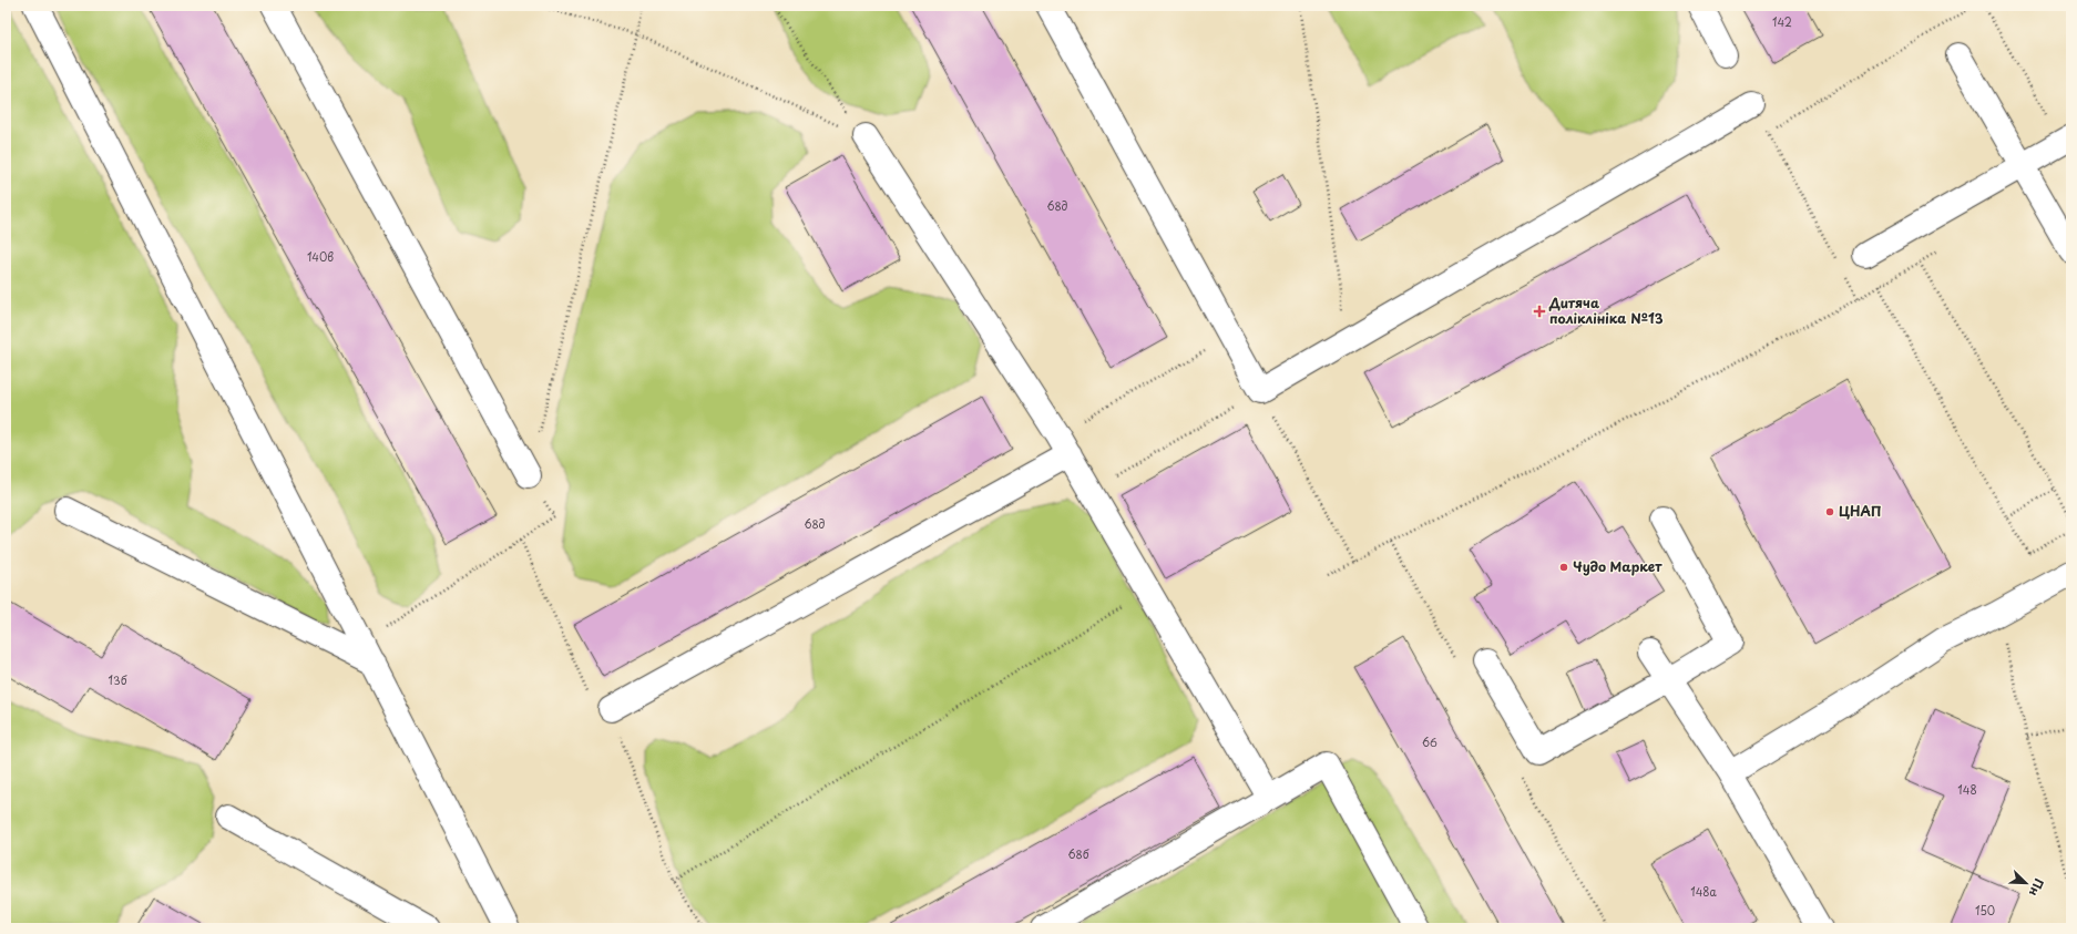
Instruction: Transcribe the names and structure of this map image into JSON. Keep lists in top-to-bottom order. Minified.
{"places":{"health":["Дитяча поліклініка №13"],"other":["ЦНАП","Чудо Маркет"]},"house_numbers":["142","68д","140в","68д","13б","66","148","68б","148а","150"],"north":"bottom right"}
